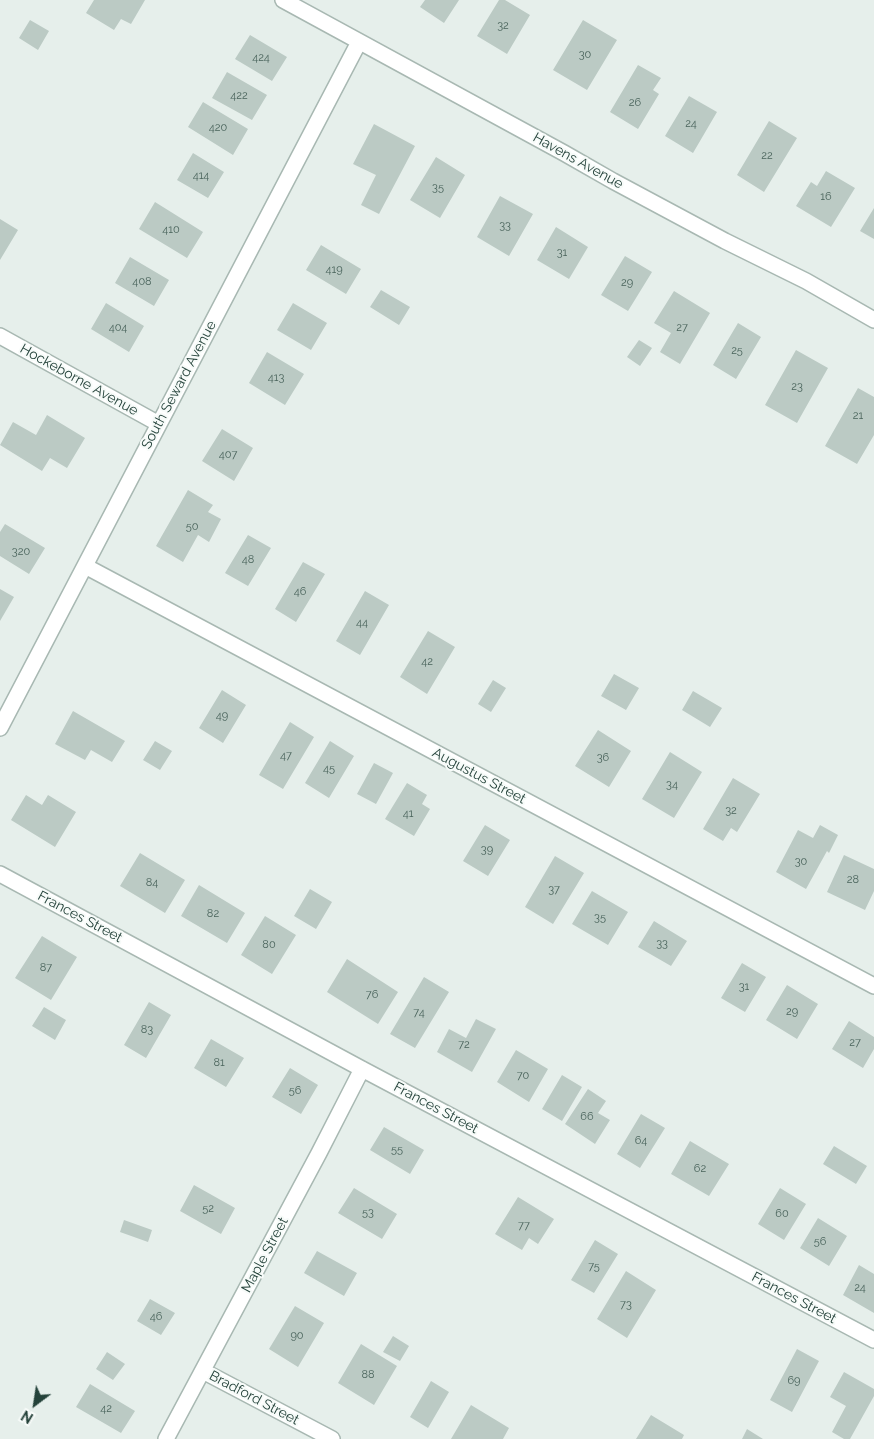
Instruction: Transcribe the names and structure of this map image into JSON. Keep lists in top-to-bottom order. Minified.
{"streets":{"street":["Havens Avenue","Hockeborne Avenue","South Seward Avenue","Augustus Street","Frances Street","Maple Street","Bradford Street"]},"crossings":[["Havens Avenue","South Seward Avenue"],["Hockeborne Avenue","South Seward Avenue"],["South Seward Avenue","Augustus Street"],["Frances Street","Maple Street"],["Maple Street","Bradford Street"]],"house_numbers":["32","30","424","422","26","24","420","22","414","35","16","33","410","31","419","408","29","404","27","25","413","23","21","407","50","320","48","46","44","42","49","47","36","45","34","32","41","39","30","28","84","37","82","35","33","80","87","31","76","29","74","83","27","72","81","70","56","66","64","55","62","52","53","60","77","56","75","24","73","46","90","88","69","42"],"north":"bottom left"}
